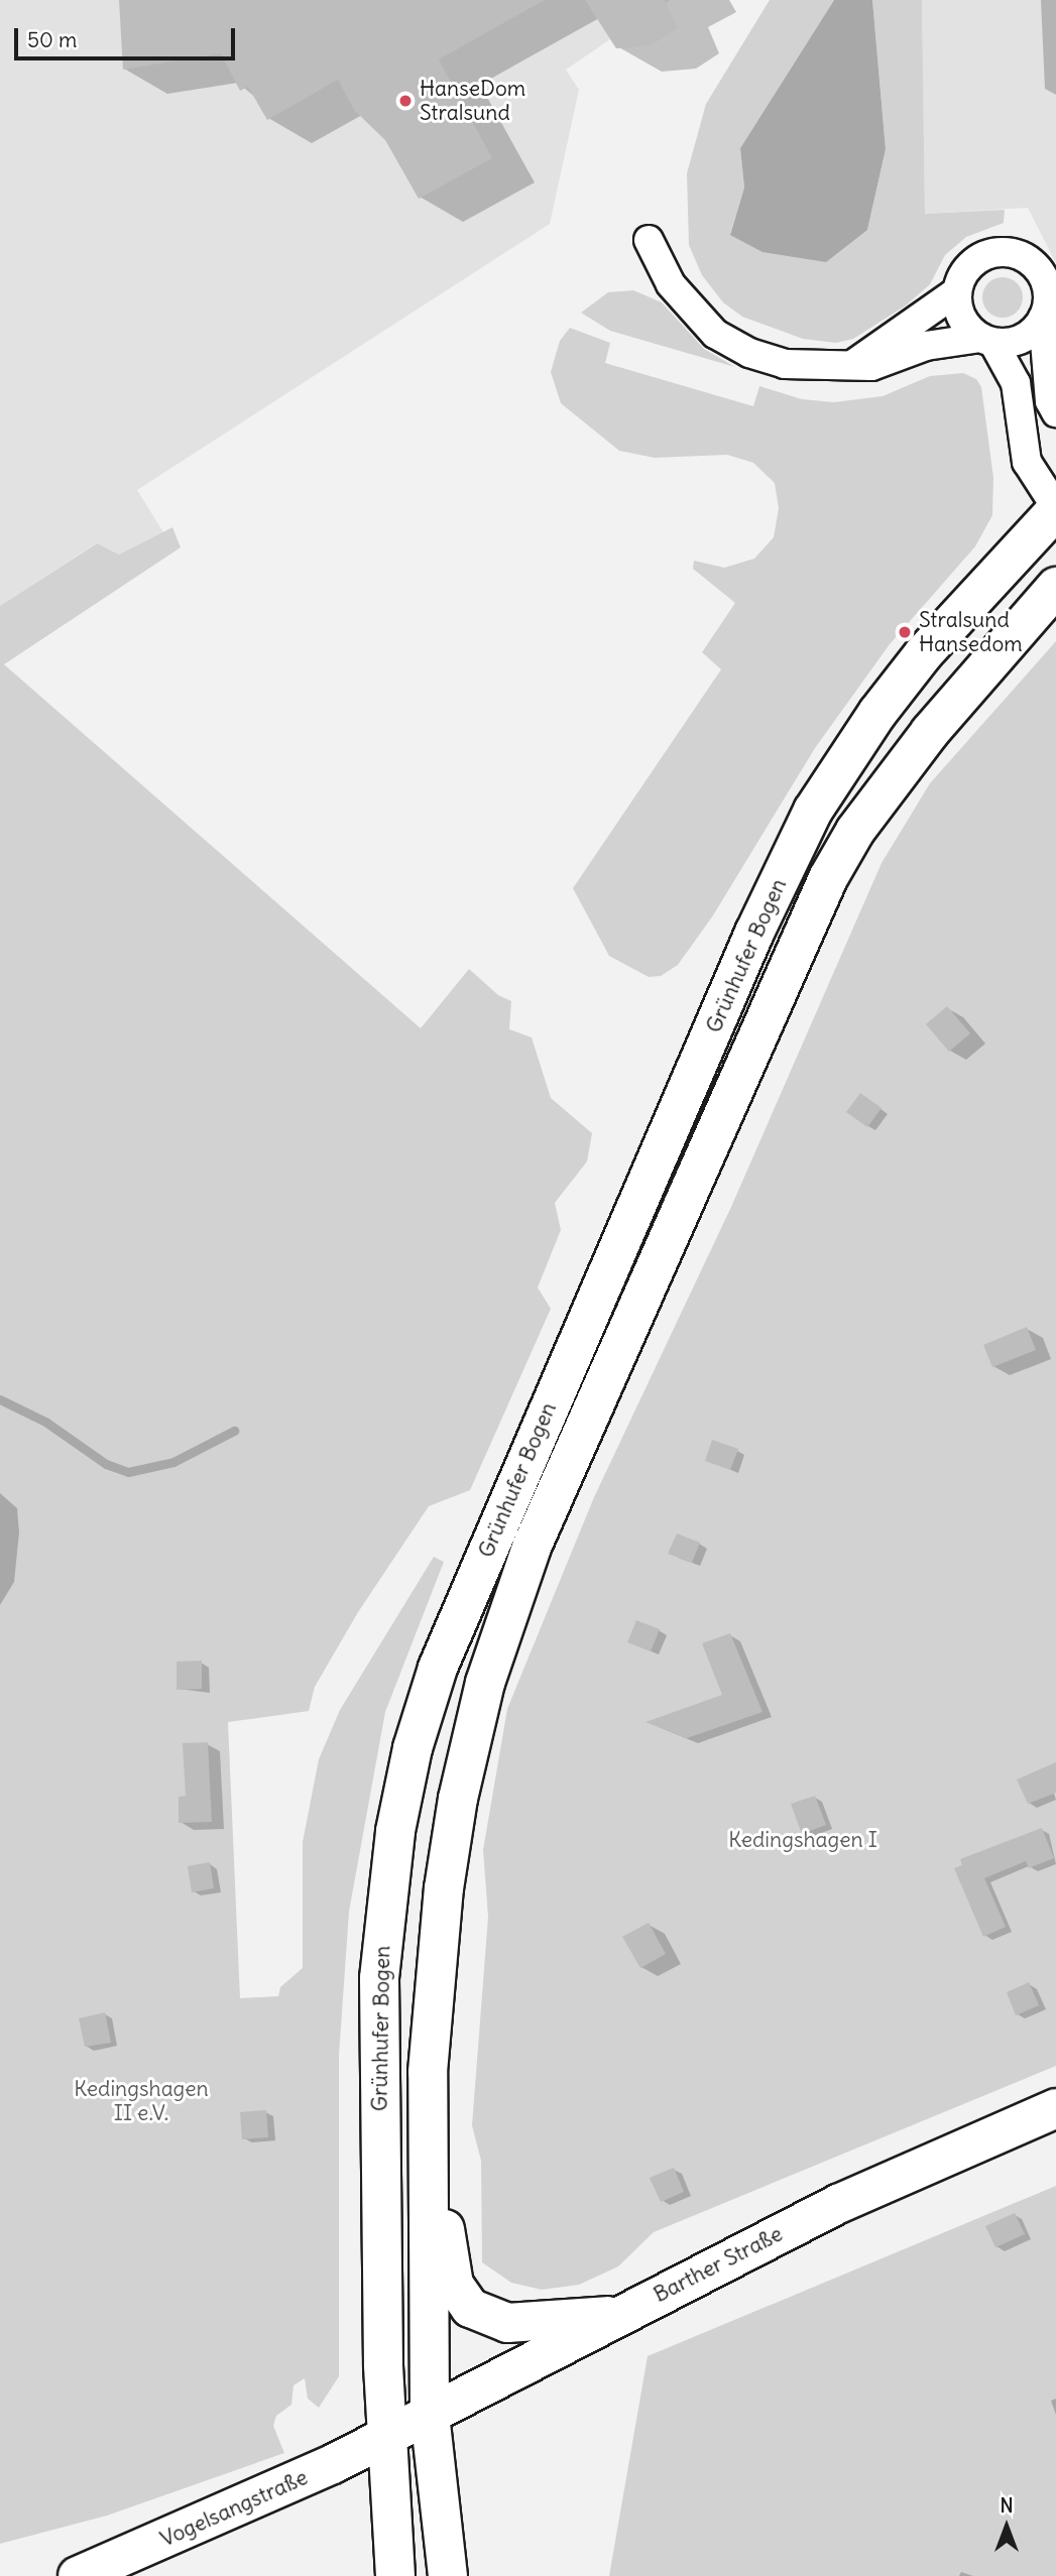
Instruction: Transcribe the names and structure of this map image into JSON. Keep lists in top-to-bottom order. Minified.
{"streets":{"main road":["Grünhufer Bogen","Barther Straße","Vogelsangstraße"]},"crossings":[["Grünhufer Bogen","Barther Straße"],["Grünhufer Bogen","Vogelsangstraße"],["Barther Straße","Vogelsangstraße"]],"parks":["Kedingshagen I","Kedingshagen II e.V."],"places":["HanseDom Stralsund","Stralsund Hansedom"],"scale_bar":"50 m","north":"top"}
